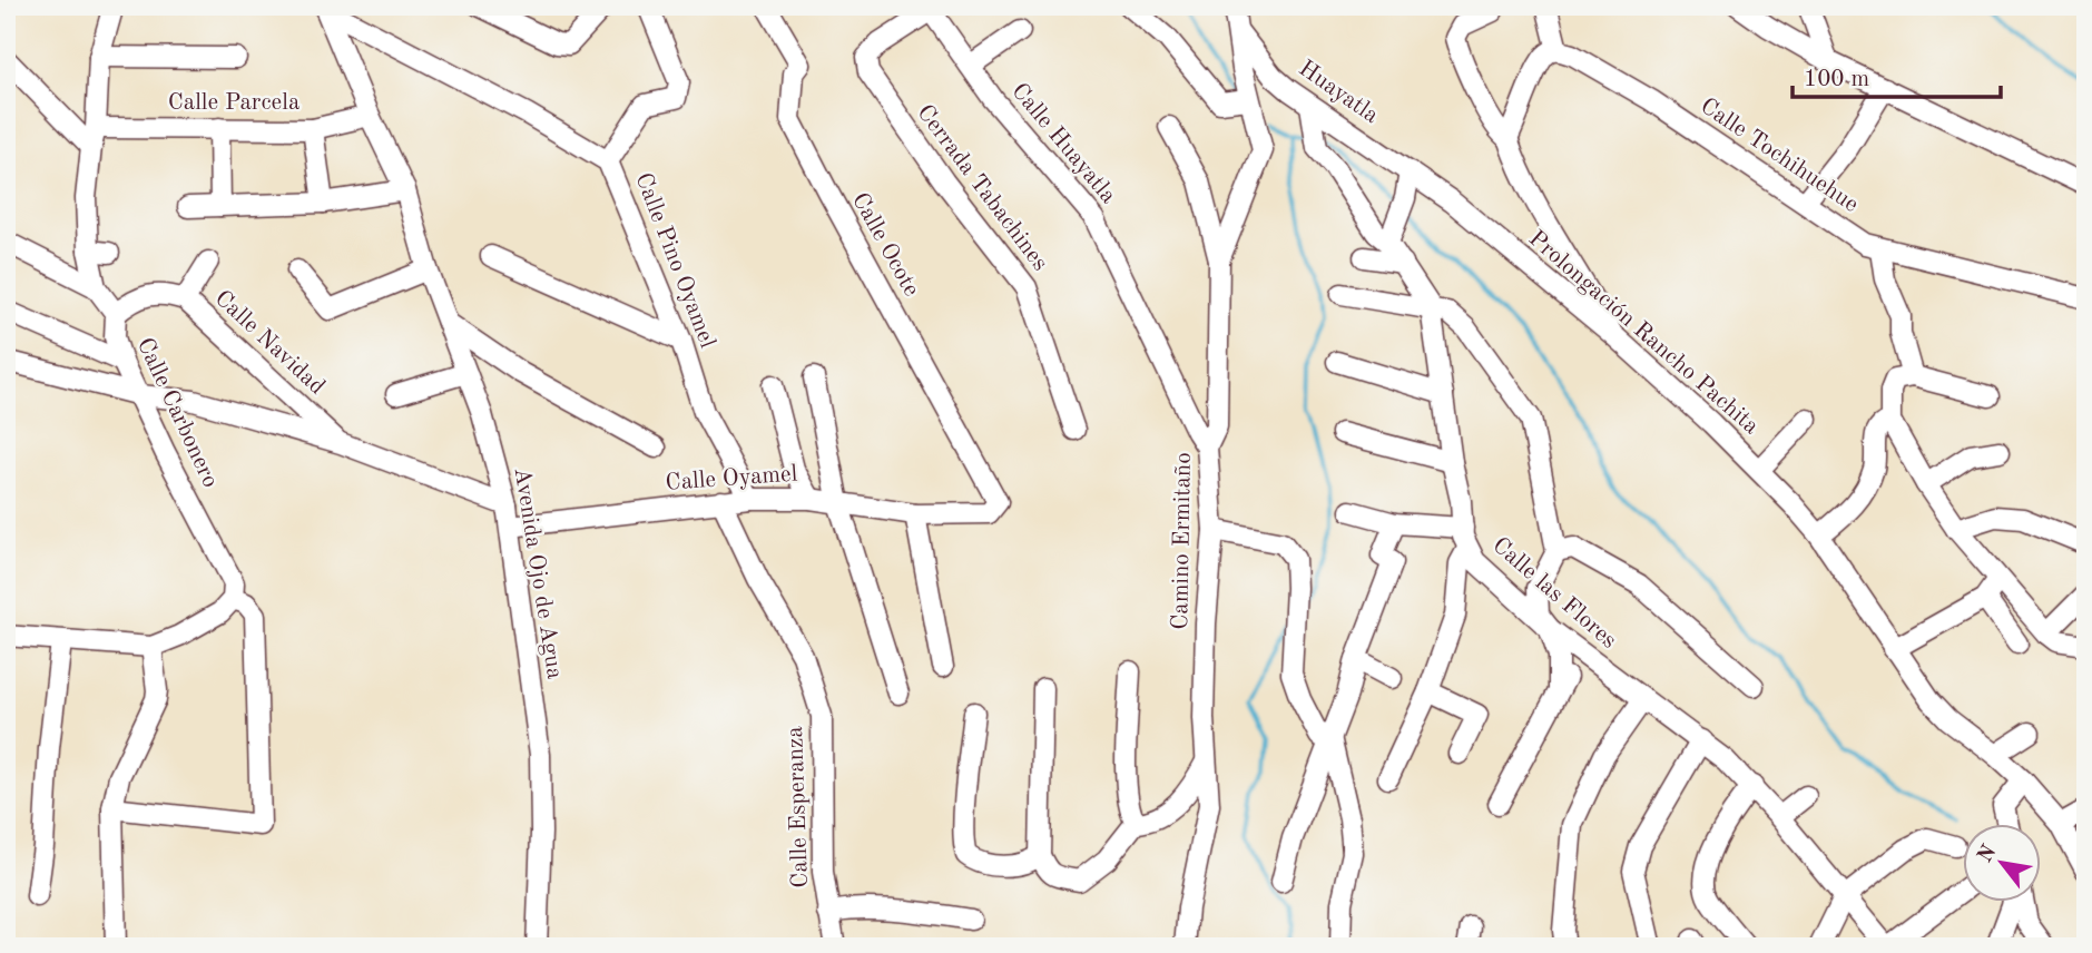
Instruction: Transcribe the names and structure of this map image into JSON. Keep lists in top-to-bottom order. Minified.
{"streets":{"street":["Huayatla","Calle Parcela","Calle Huayatla","Calle Tochihuehue","Cerrada Tabachines","Calle Ocote","Calle Pino Oyamel","Prolongación Rancho Pachita","Calle Navidad","Calle Carbonero","Calle Oyamel","Camino Ermitaño","Avenida Ojo de Agua","Calle las Flores","Calle Esperanza"]},"crossings":[["Huayatla","Prolongación Rancho Pachita"],["Huayatla","Camino Ermitaño"],["Huayatla","Calle las Flores"],["Calle Parcela","Calle Carbonero"],["Calle Parcela","Avenida Ojo de Agua"],["Calle Huayatla","Cerrada Tabachines"],["Calle Huayatla","Camino Ermitaño"],["Calle Ocote","Calle Oyamel"],["Calle Pino Oyamel","Calle Oyamel"],["Calle Pino Oyamel","Avenida Ojo de Agua"],["Calle Navidad","Calle Carbonero"],["Calle Oyamel","Avenida Ojo de Agua"],["Calle Oyamel","Calle Esperanza"]],"scale_bar":"100 m","north":"top left"}
